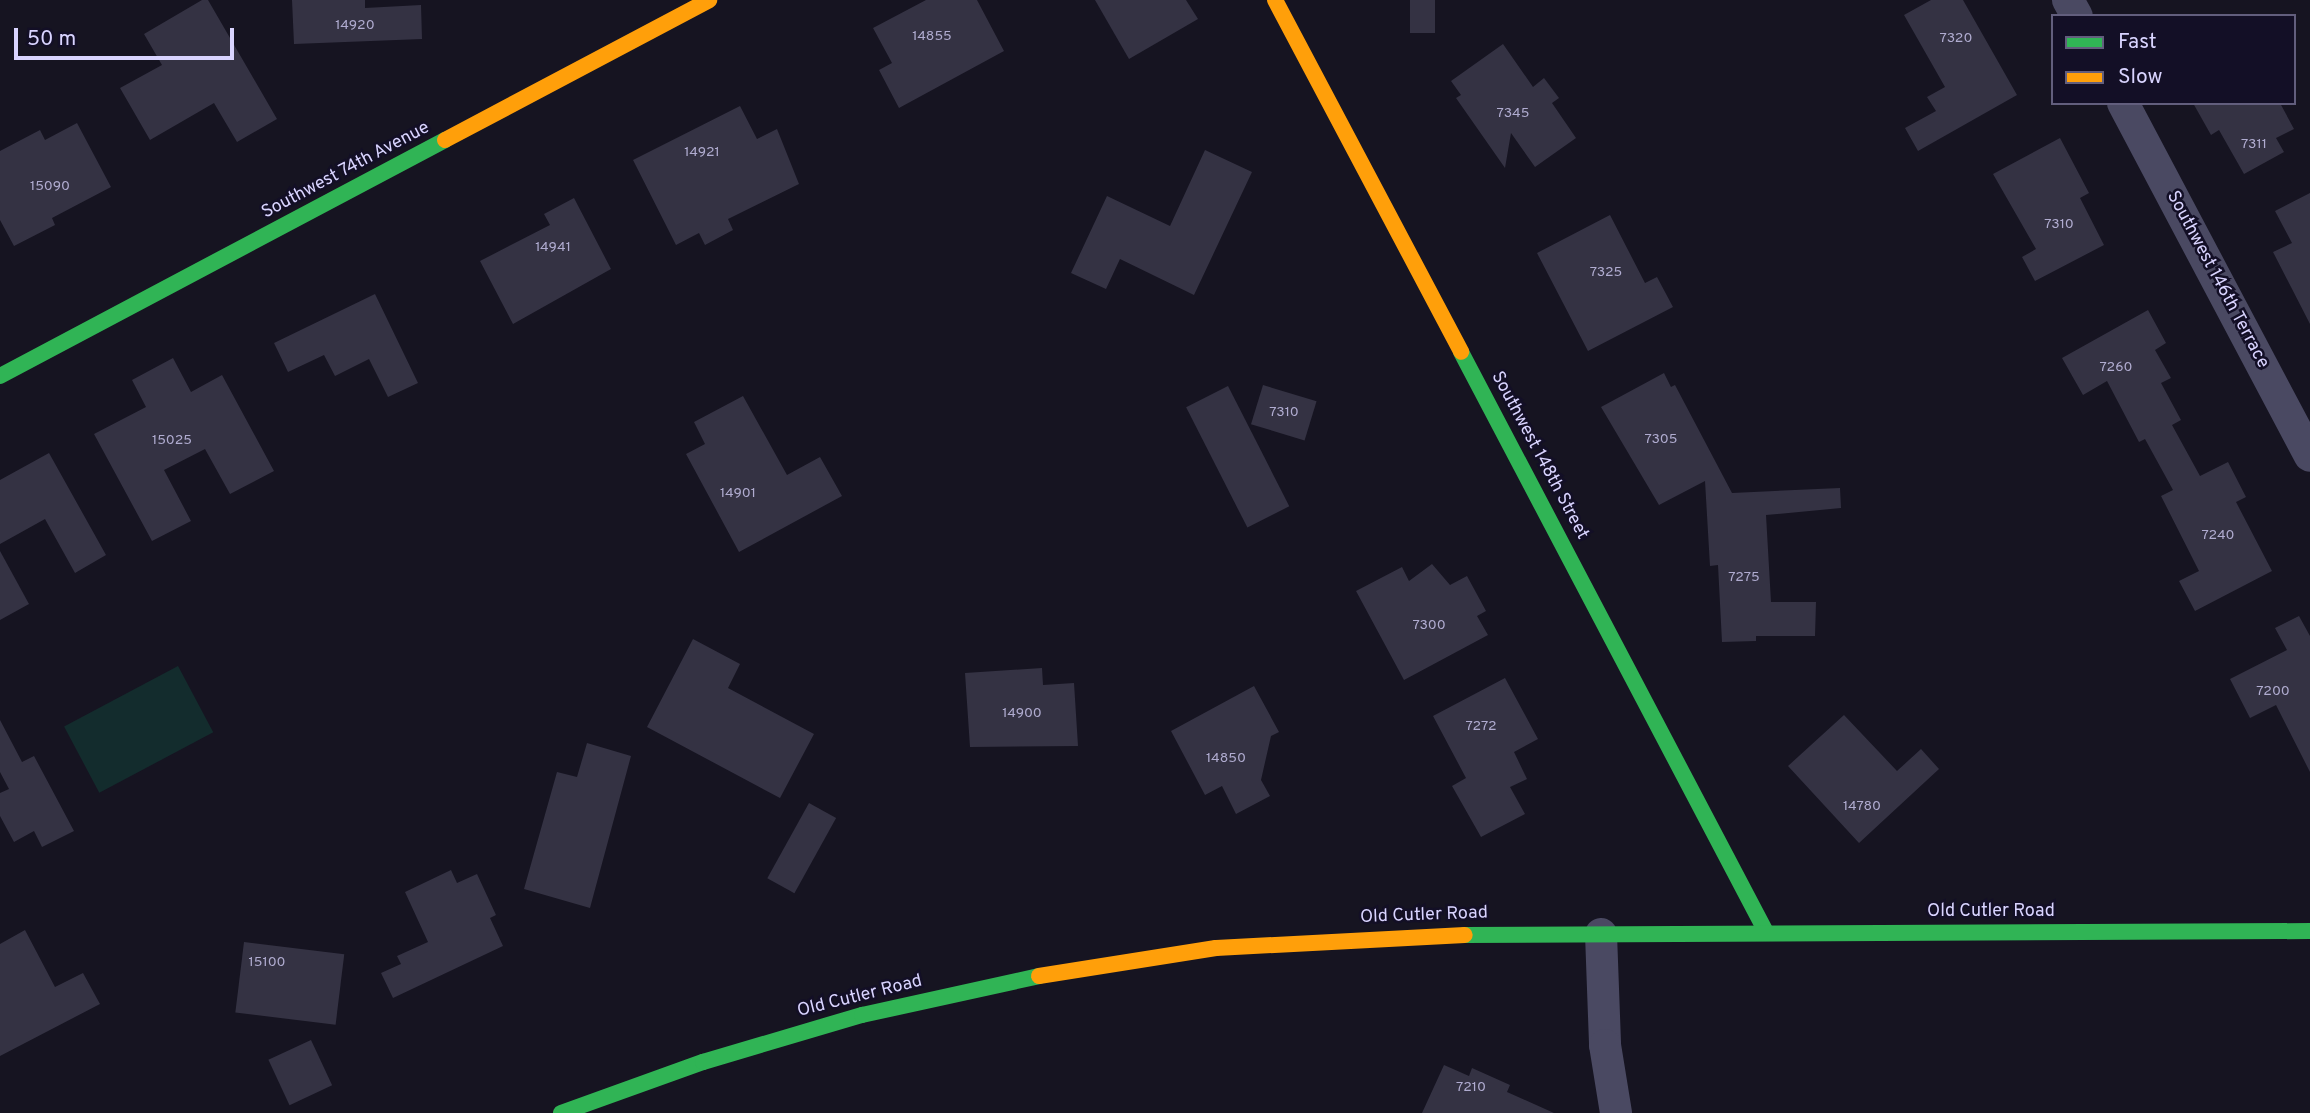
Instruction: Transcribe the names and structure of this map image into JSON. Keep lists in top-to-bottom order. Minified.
{"streets":{"street":["Southwest 74th Avenue","Southwest 146th Terrace","Southwest 148th Street","Old Cutler Road"]},"crossings":[["Southwest 148th Street","Old Cutler Road"]],"house_numbers":["14920","14855","7320","7345","7311","14921","15090","7310","14941","7325","7260","7310","7305","15025","14901","7240","7275","7300","7200","14900","7272","14850","14780","15100","7210"],"legend":["Fast","Slow"],"scale_bar":"50 m"}
